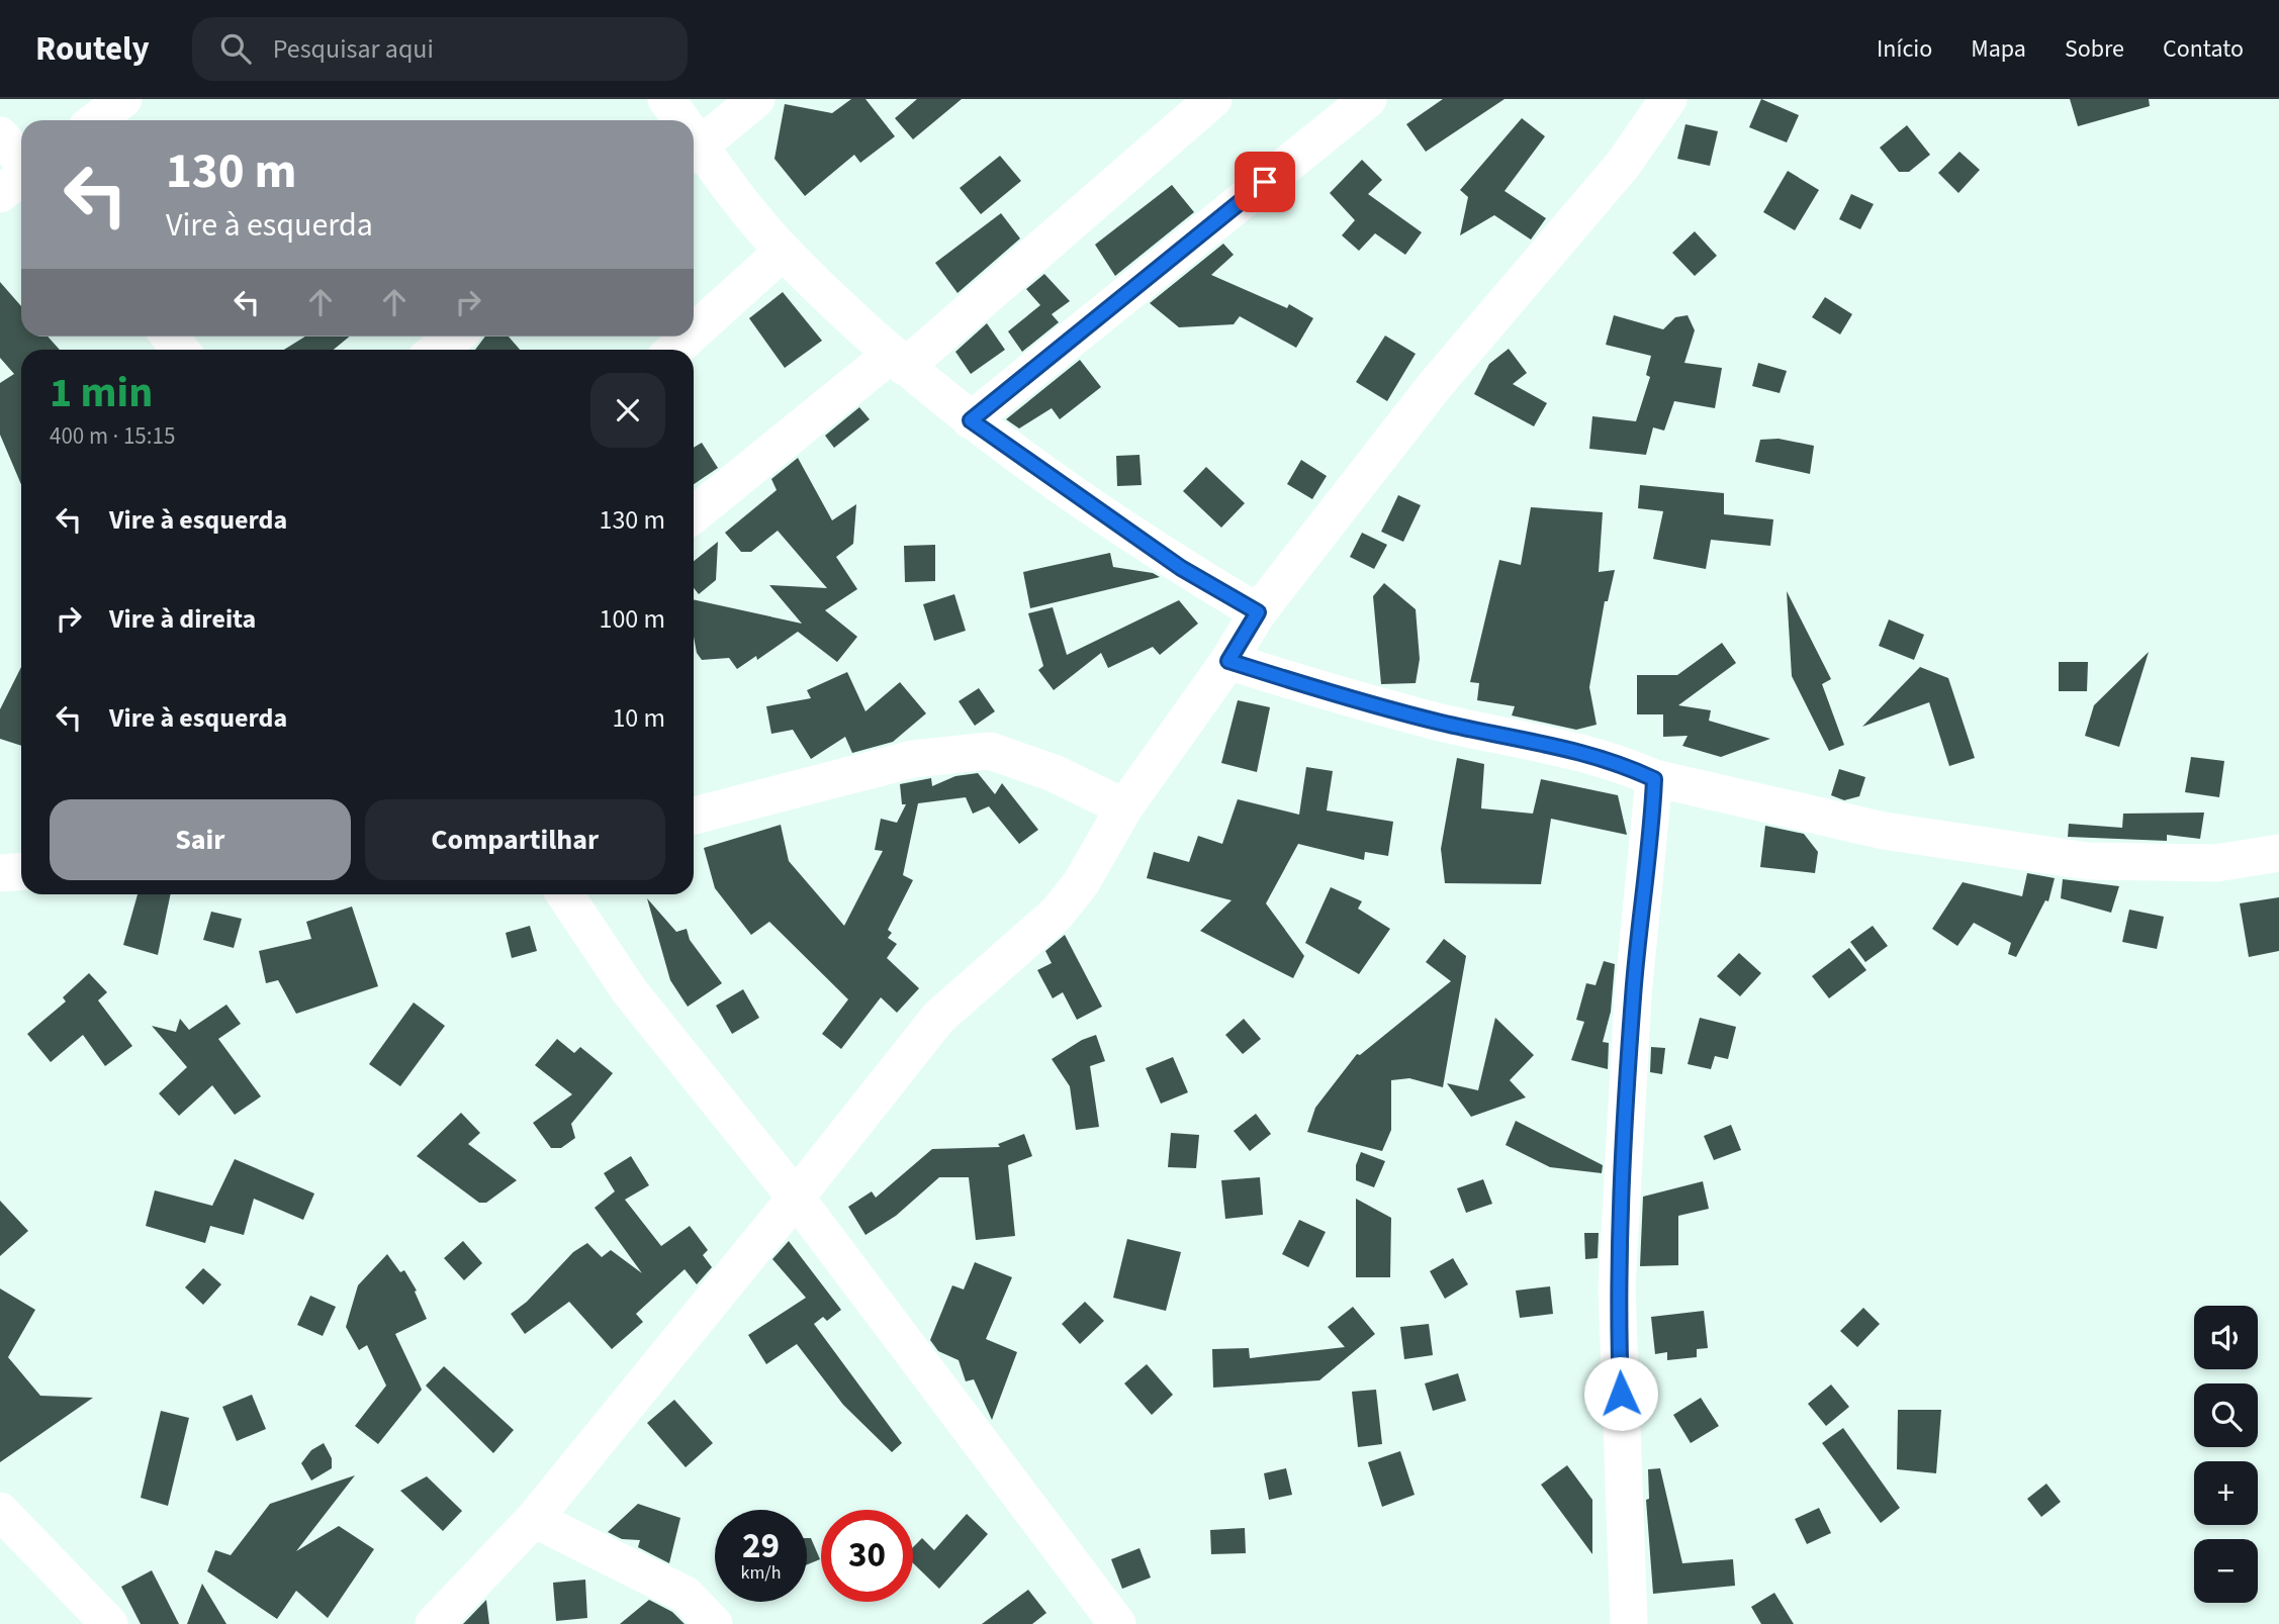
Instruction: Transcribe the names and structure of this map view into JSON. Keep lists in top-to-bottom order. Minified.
{"page":{"header":"Routely","search":"Pesquisar aqui","nav":["Início","Mapa","Sobre","Contato"],"turn":["130 m","Vire à esquerda"],"heading":["1 min","400 m · 15:15"],"list":[{"name":"Vire à esquerda","value":"130 m"},{"name":"Vire à direita","value":"100 m"},{"name":"Vire à esquerda","value":"10 m"}],"buttons":["Sair","Compartilhar"],"map_buttons":["+","−"],"speed":"29 km/h","limit":"30"}}
